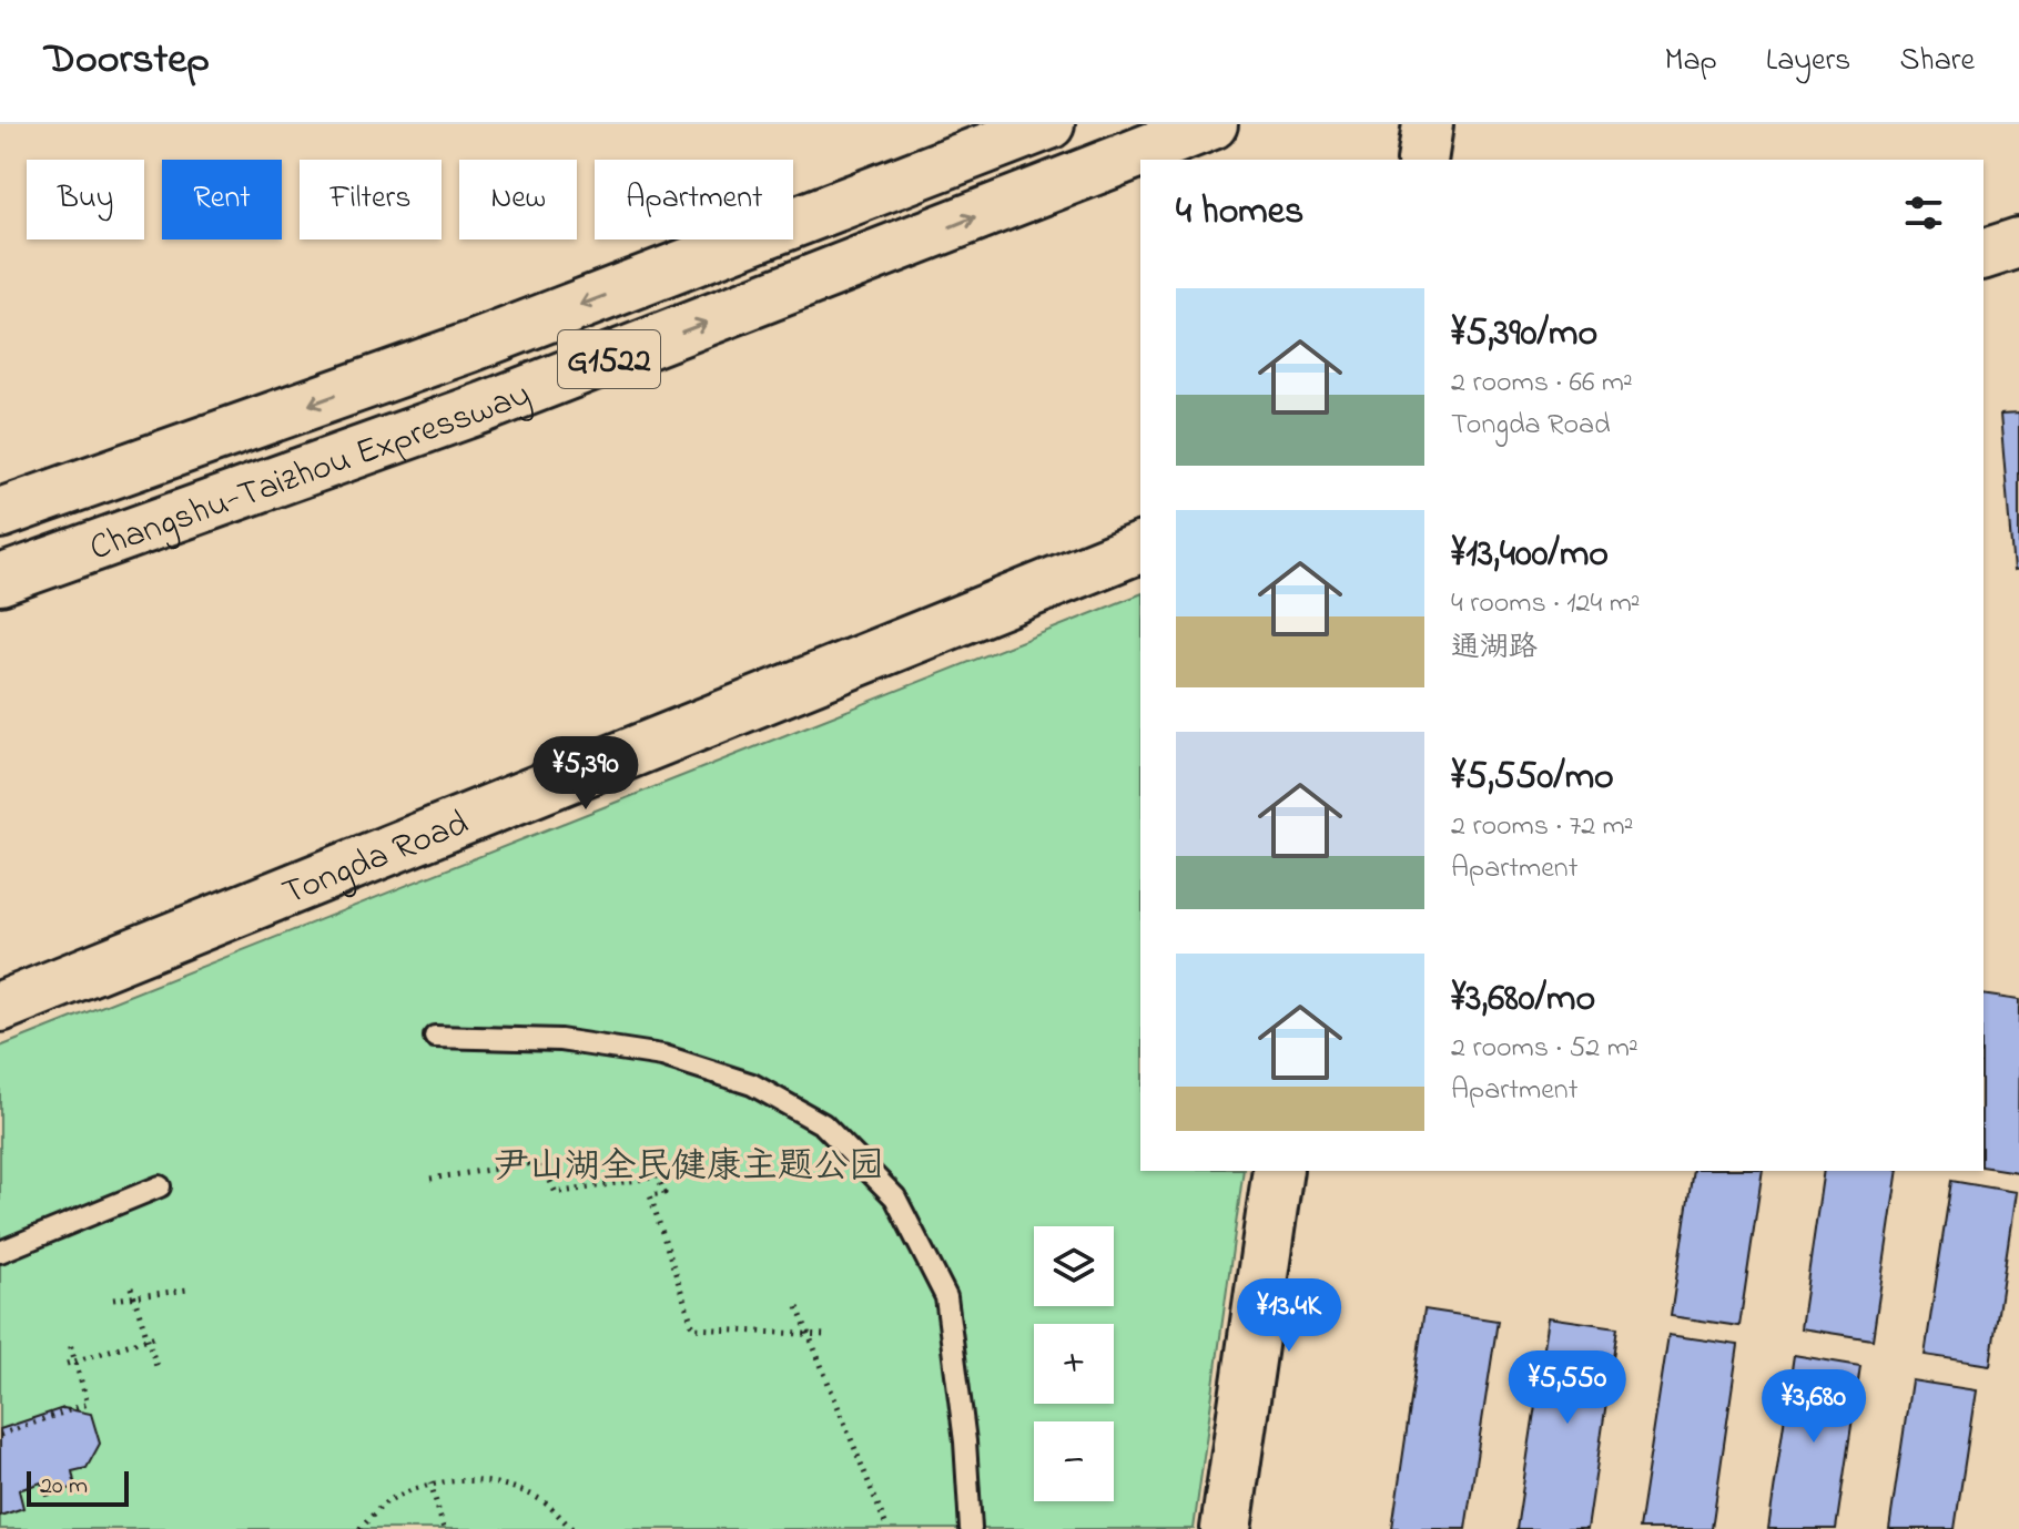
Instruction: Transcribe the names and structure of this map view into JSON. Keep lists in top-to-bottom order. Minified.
{"streets":{"main road":["G1522","Changshu-Taizhou Expressway","Tongda Road"]},"parks":["尹山湖全民健康主题公园"],"scale_bar":"20 m","page":{"header":"Doorstep","nav":["Map","Layers","Share"],"chip":["Buy","Rent","Filters","New","Apartment"],"heading":"4 homes","list":[{"name":"¥5,390/mo","note":"2 rooms · 66 m² · Tongda Road"},{"name":"¥13,400/mo","note":"4 rooms · 124 m² · 通湖路"},{"name":"¥5,550/mo","note":"2 rooms · 72 m² · Apartment"},{"name":"¥3,680/mo","note":"2 rooms · 52 m² · Apartment"}],"price":["¥5,390","¥13.4K","¥5,550","¥3,680"],"map_buttons":["+","−"],"scale":"20 m"}}
